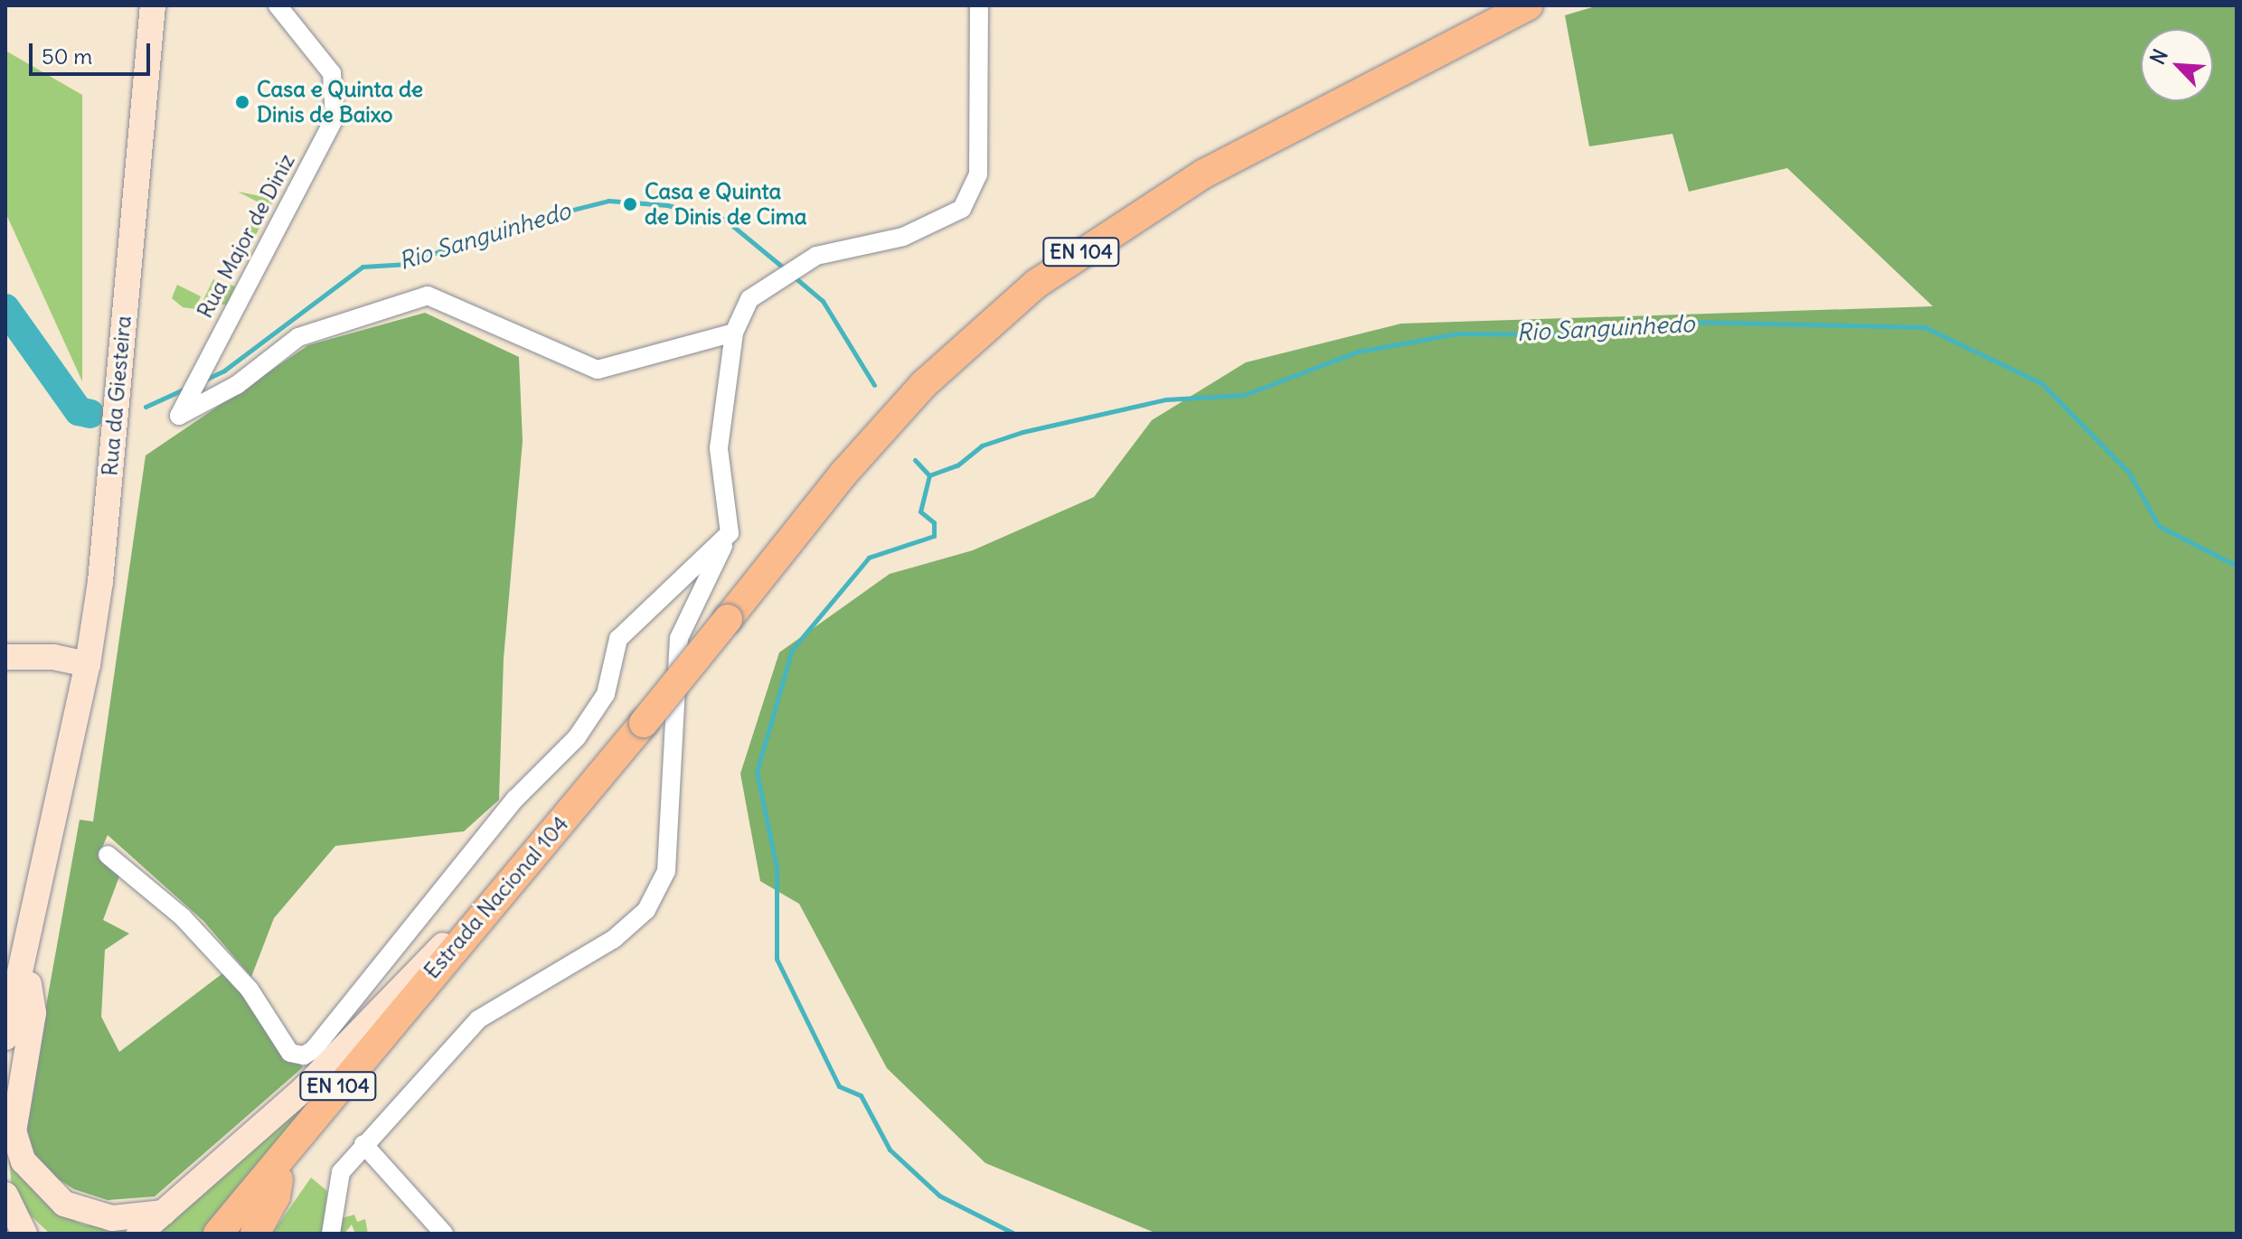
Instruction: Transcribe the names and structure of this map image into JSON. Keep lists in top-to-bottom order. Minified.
{"streets":{"main road":["EN 104","Rua da Giesteira","Estrada Nacional 104"],"street":["Rua Major de Diniz"]},"crossings":[["EN 104","Estrada Nacional 104"]],"water":["Rio Sanguinhedo"],"places":["Casa e Quinta de Dinis de Baixo","Casa e Quinta de Dinis de Cima"],"scale_bar":"50 m","north":"top left"}
